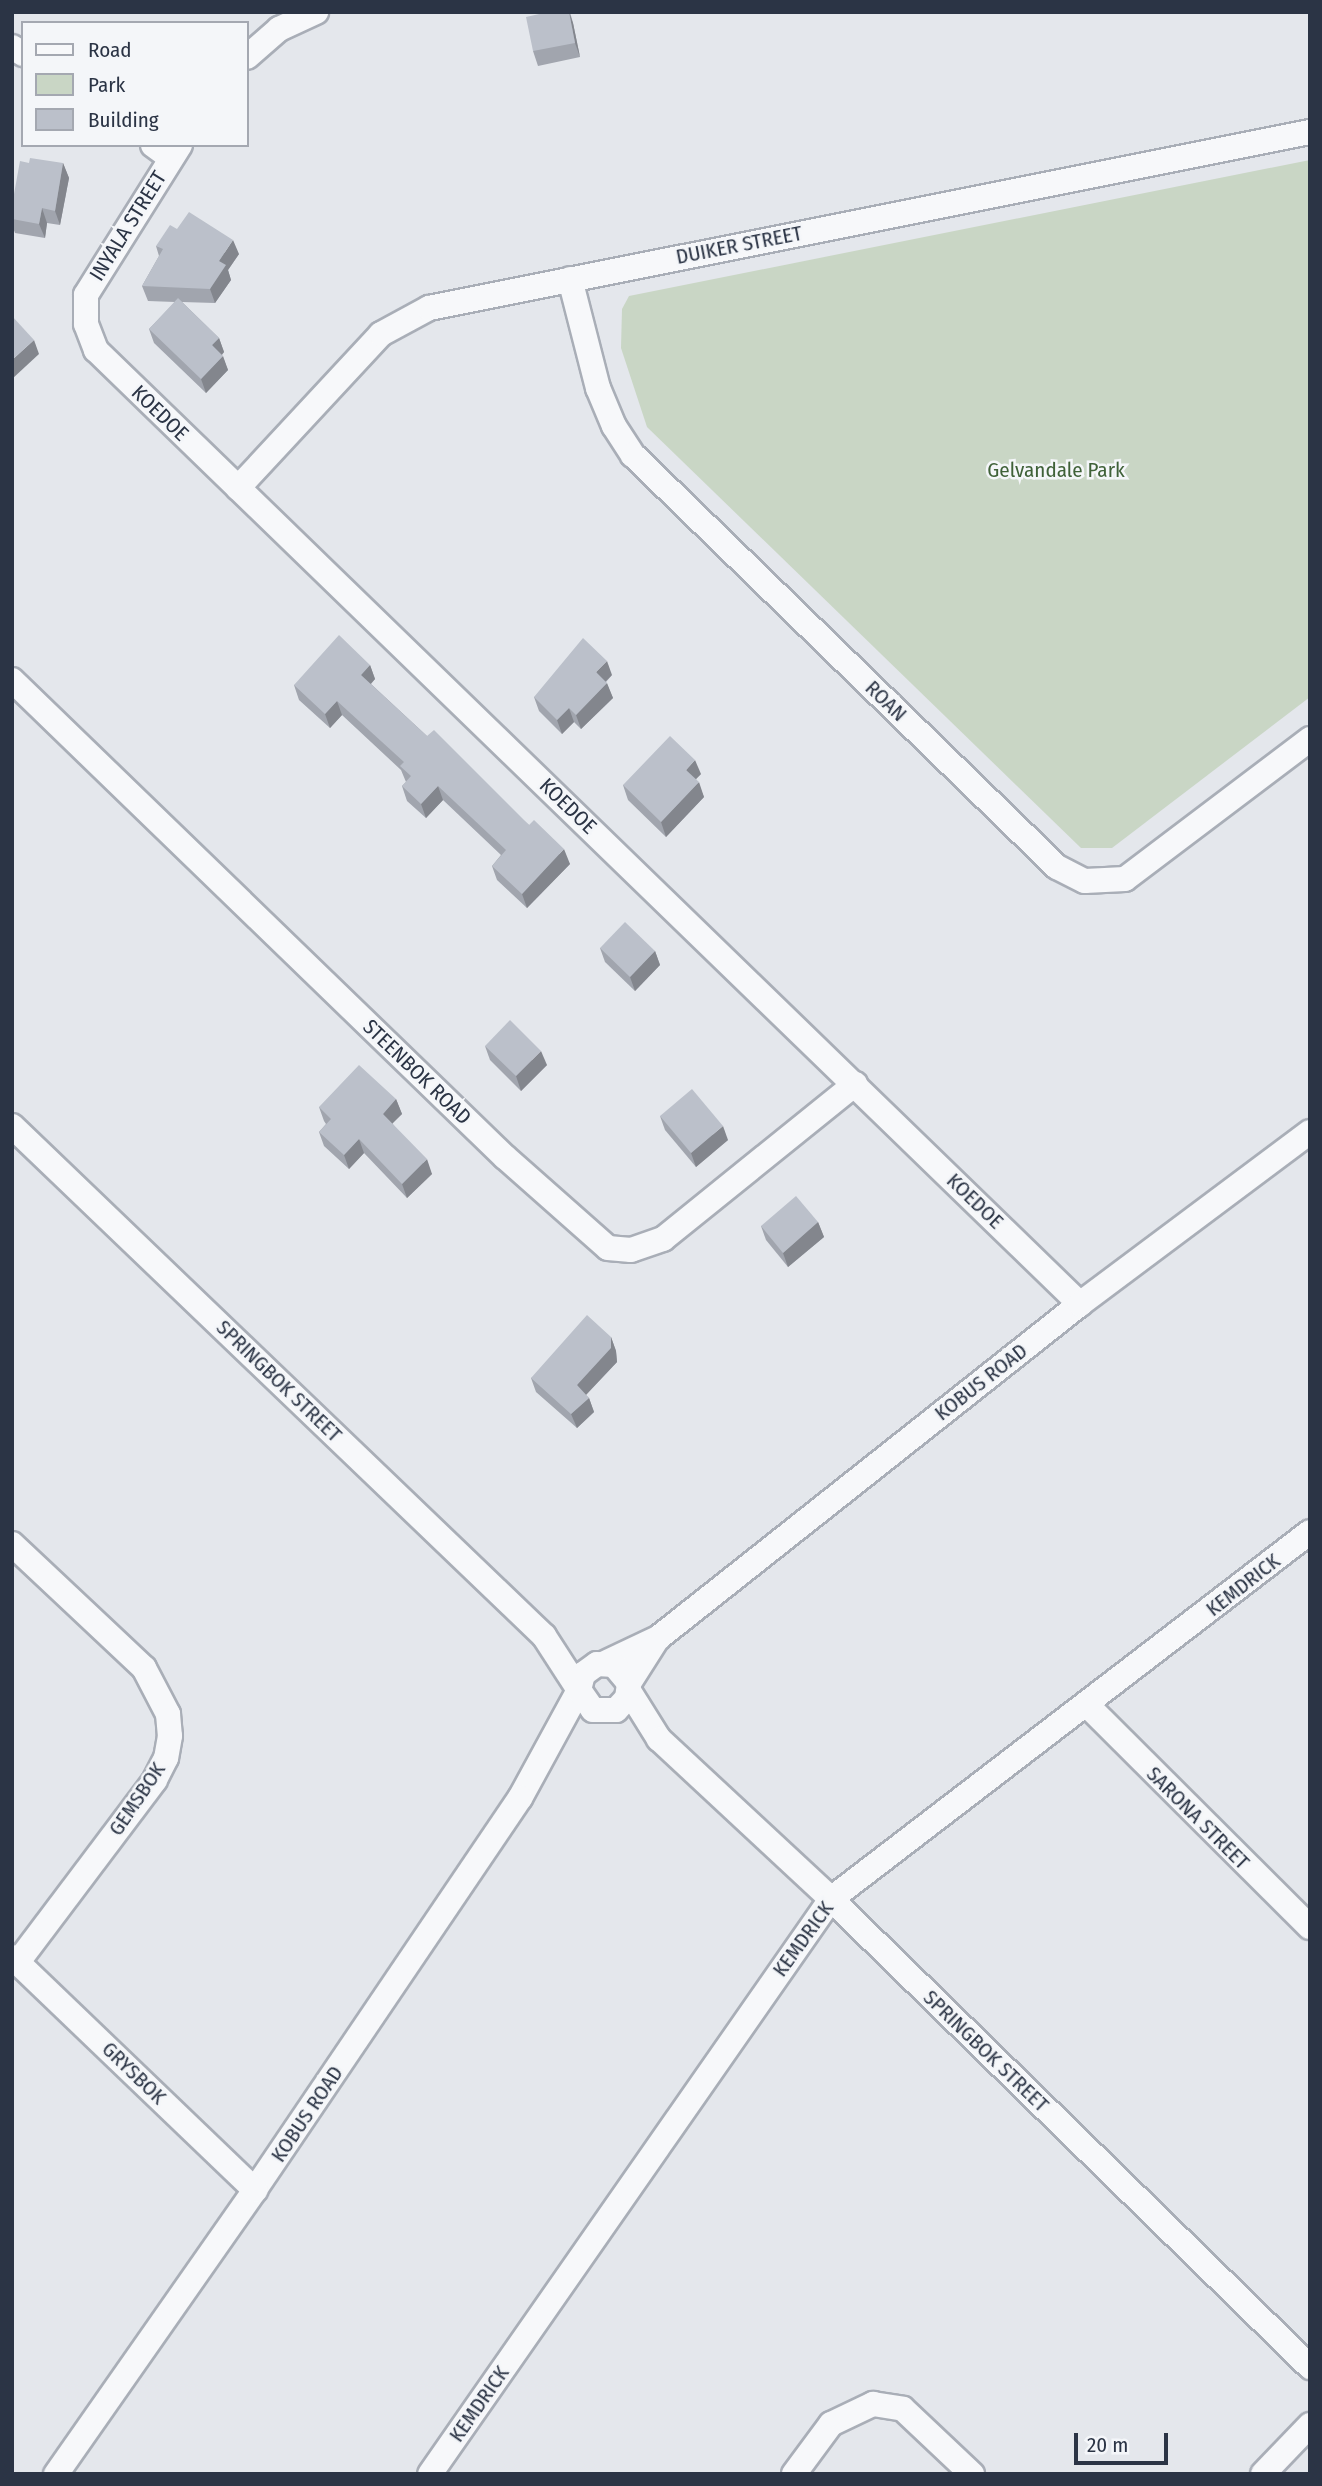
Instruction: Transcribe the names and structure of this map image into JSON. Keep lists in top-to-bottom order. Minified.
{"streets":{"street":["INYALA STREET","DUIKER STREET","KOEDOE","ROAN","STEENBOK ROAD","SPRINGBOK STREET","KOBUS ROAD","KEMDRICK","GEMSBOK","SARONA STREET","GRYSBOK"]},"crossings":[["INYALA STREET","KOEDOE"],["DUIKER STREET","KOEDOE"],["DUIKER STREET","ROAN"],["KOEDOE","STEENBOK ROAD"],["KOEDOE","KOBUS ROAD"],["SPRINGBOK STREET","KEMDRICK"],["KOBUS ROAD","GRYSBOK"],["KEMDRICK","SARONA STREET"],["GEMSBOK","GRYSBOK"]],"parks":["Gelvandale Park"],"legend":["Road","Park","Building"],"scale_bar":"20 m"}
